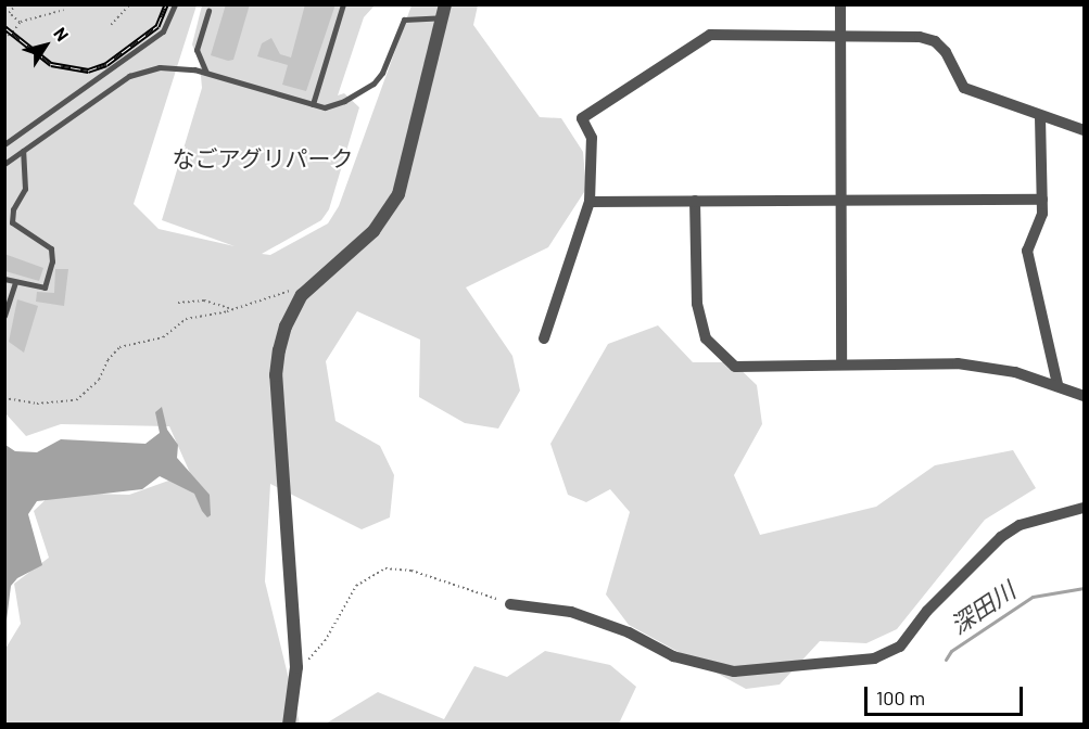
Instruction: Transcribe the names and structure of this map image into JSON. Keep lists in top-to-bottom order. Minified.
{"water":["深田川"],"parks":["なごアグリパーク"],"scale_bar":"100 m","north":"top right"}
